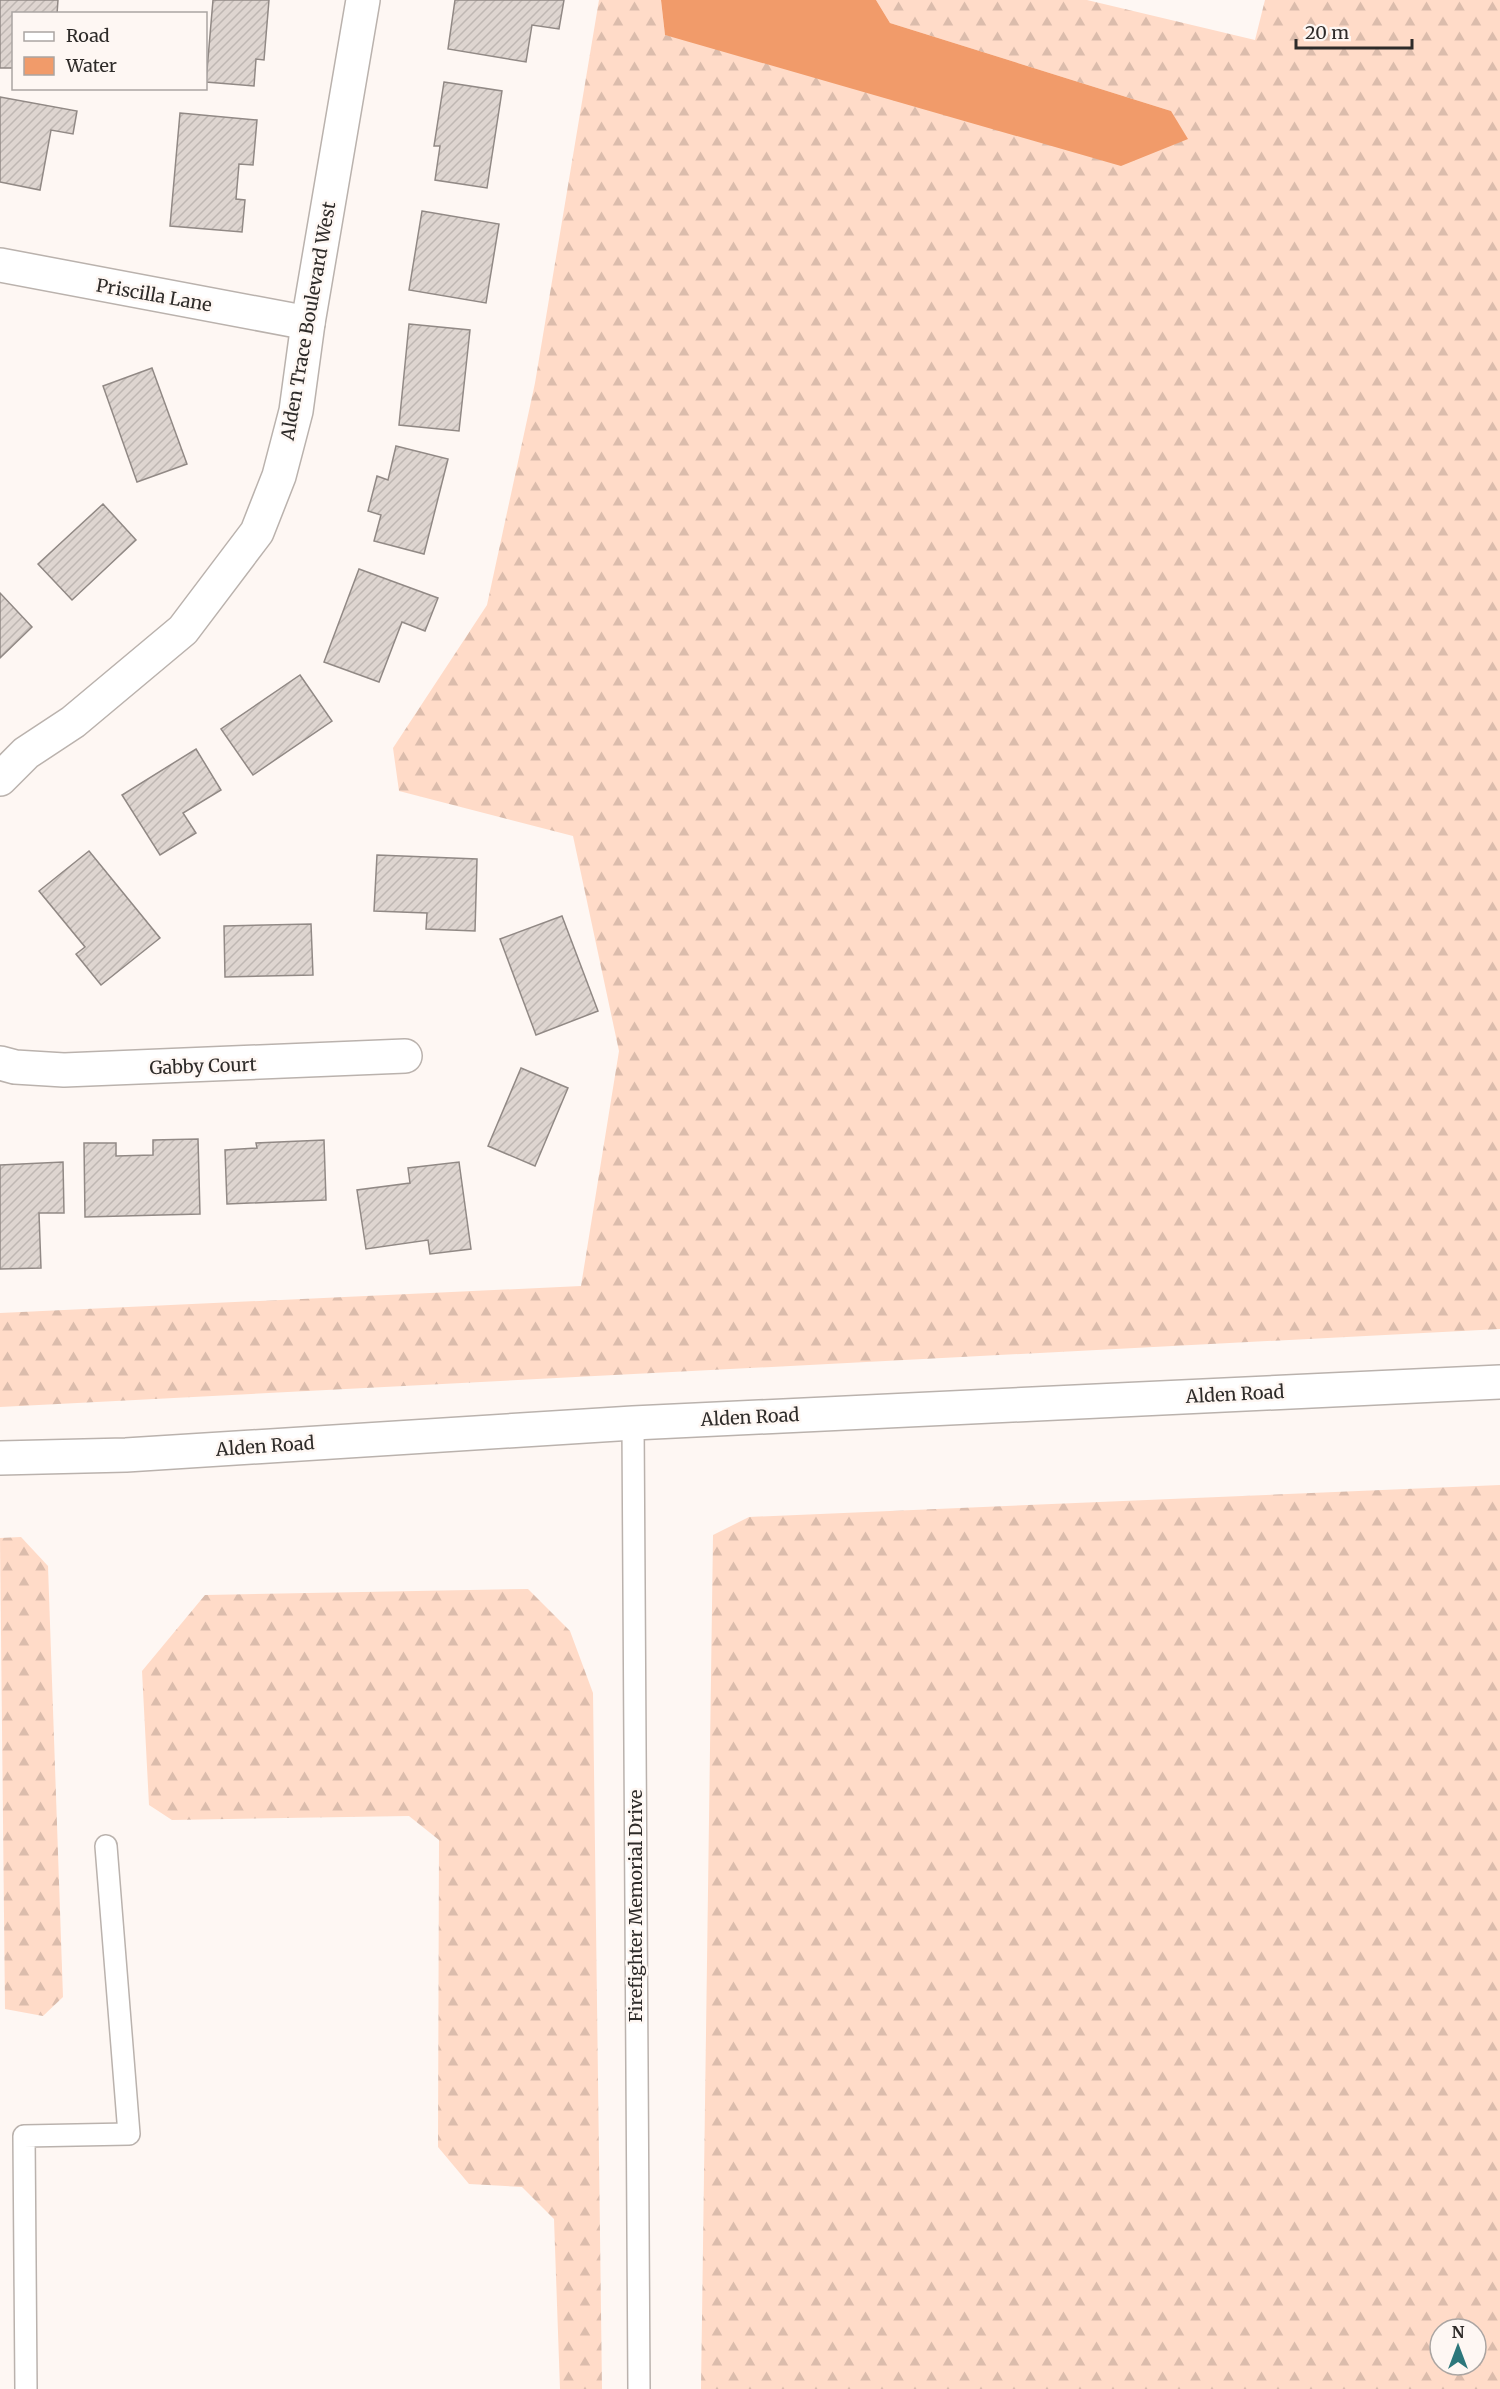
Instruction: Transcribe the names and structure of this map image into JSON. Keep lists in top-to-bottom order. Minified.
{"streets":{"street":["Priscilla Lane","Alden Trace Boulevard West","Gabby Court","Alden Road"],"lane":["Firefighter Memorial Drive"]},"crossings":[["Priscilla Lane","Alden Trace Boulevard West"],["Alden Road","Firefighter Memorial Drive"]],"legend":["Road","Water"],"scale_bar":"20 m","north":"top"}
